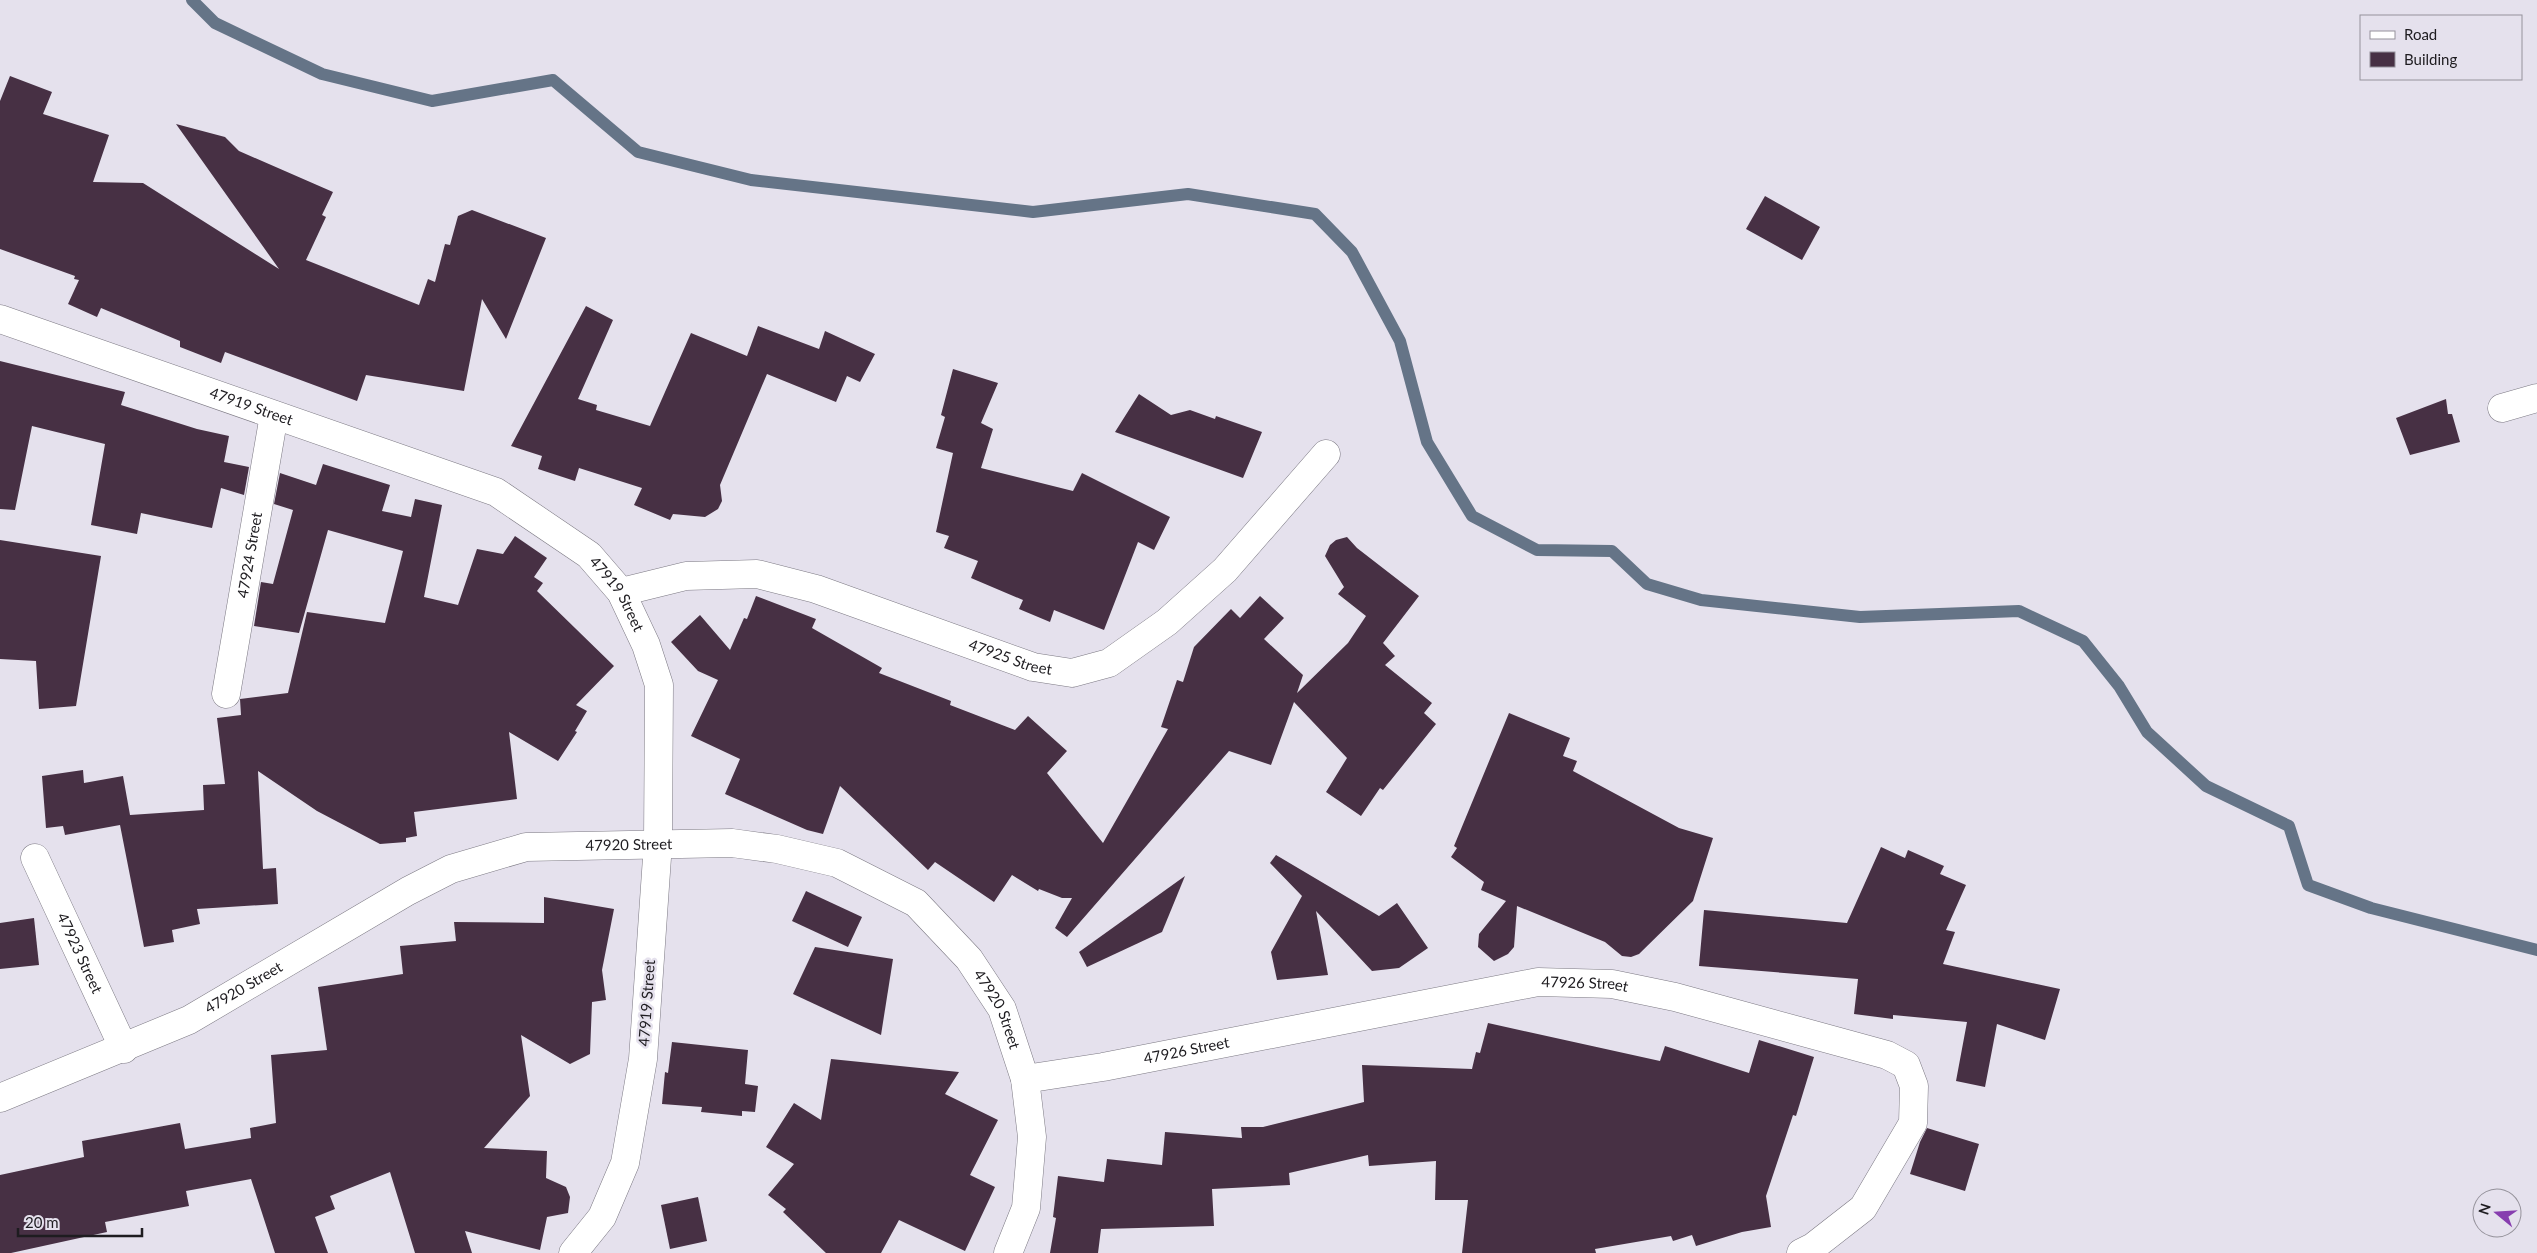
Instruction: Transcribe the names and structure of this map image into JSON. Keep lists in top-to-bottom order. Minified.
{"streets":{"street":["47919 Street","47924 Street","47925 Street","47920 Street","47923 Street","47926 Street"]},"crossings":[["47919 Street","47924 Street"],["47919 Street","47925 Street"],["47919 Street","47920 Street"],["47920 Street","47923 Street"],["47920 Street","47926 Street"]],"legend":["Road","Building"],"scale_bar":"20 m","north":"left"}
